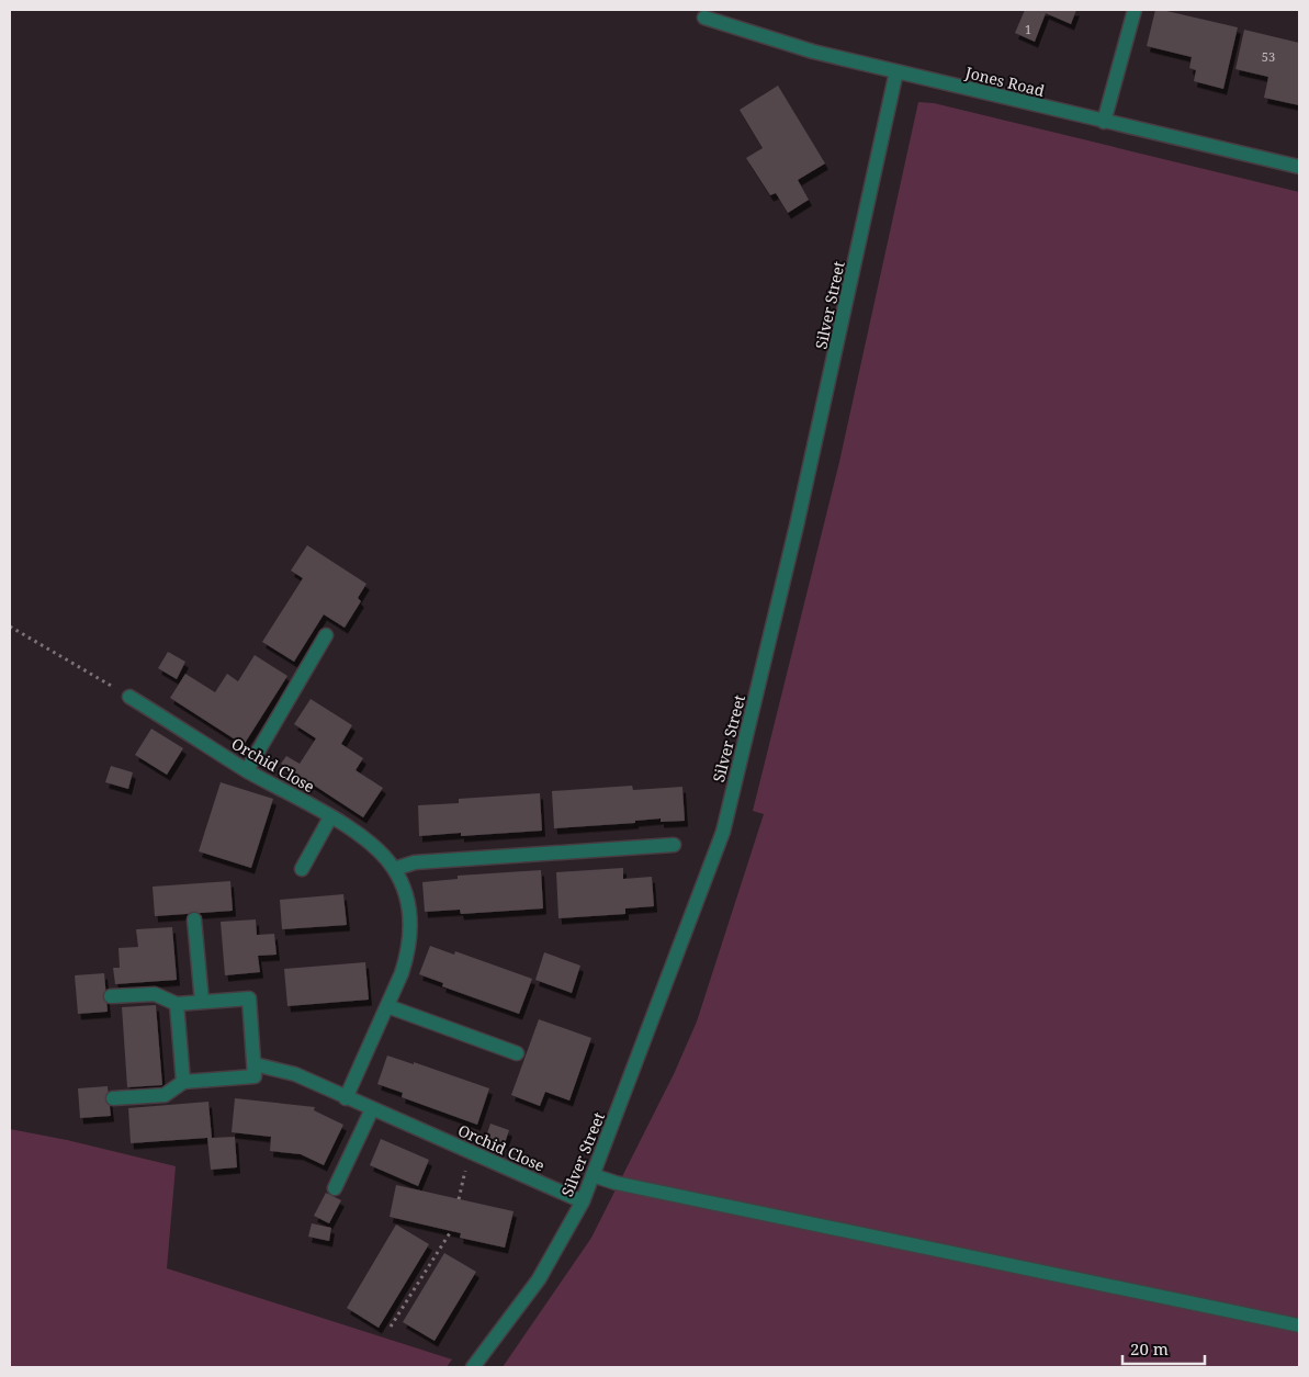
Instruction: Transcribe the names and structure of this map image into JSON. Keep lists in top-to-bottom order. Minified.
{"streets":{"street":["Jones Road","Silver Street","Orchid Close"]},"crossings":[["Jones Road","Silver Street"],["Silver Street","Orchid Close"]],"house_numbers":["1","53"],"scale_bar":"20 m"}
